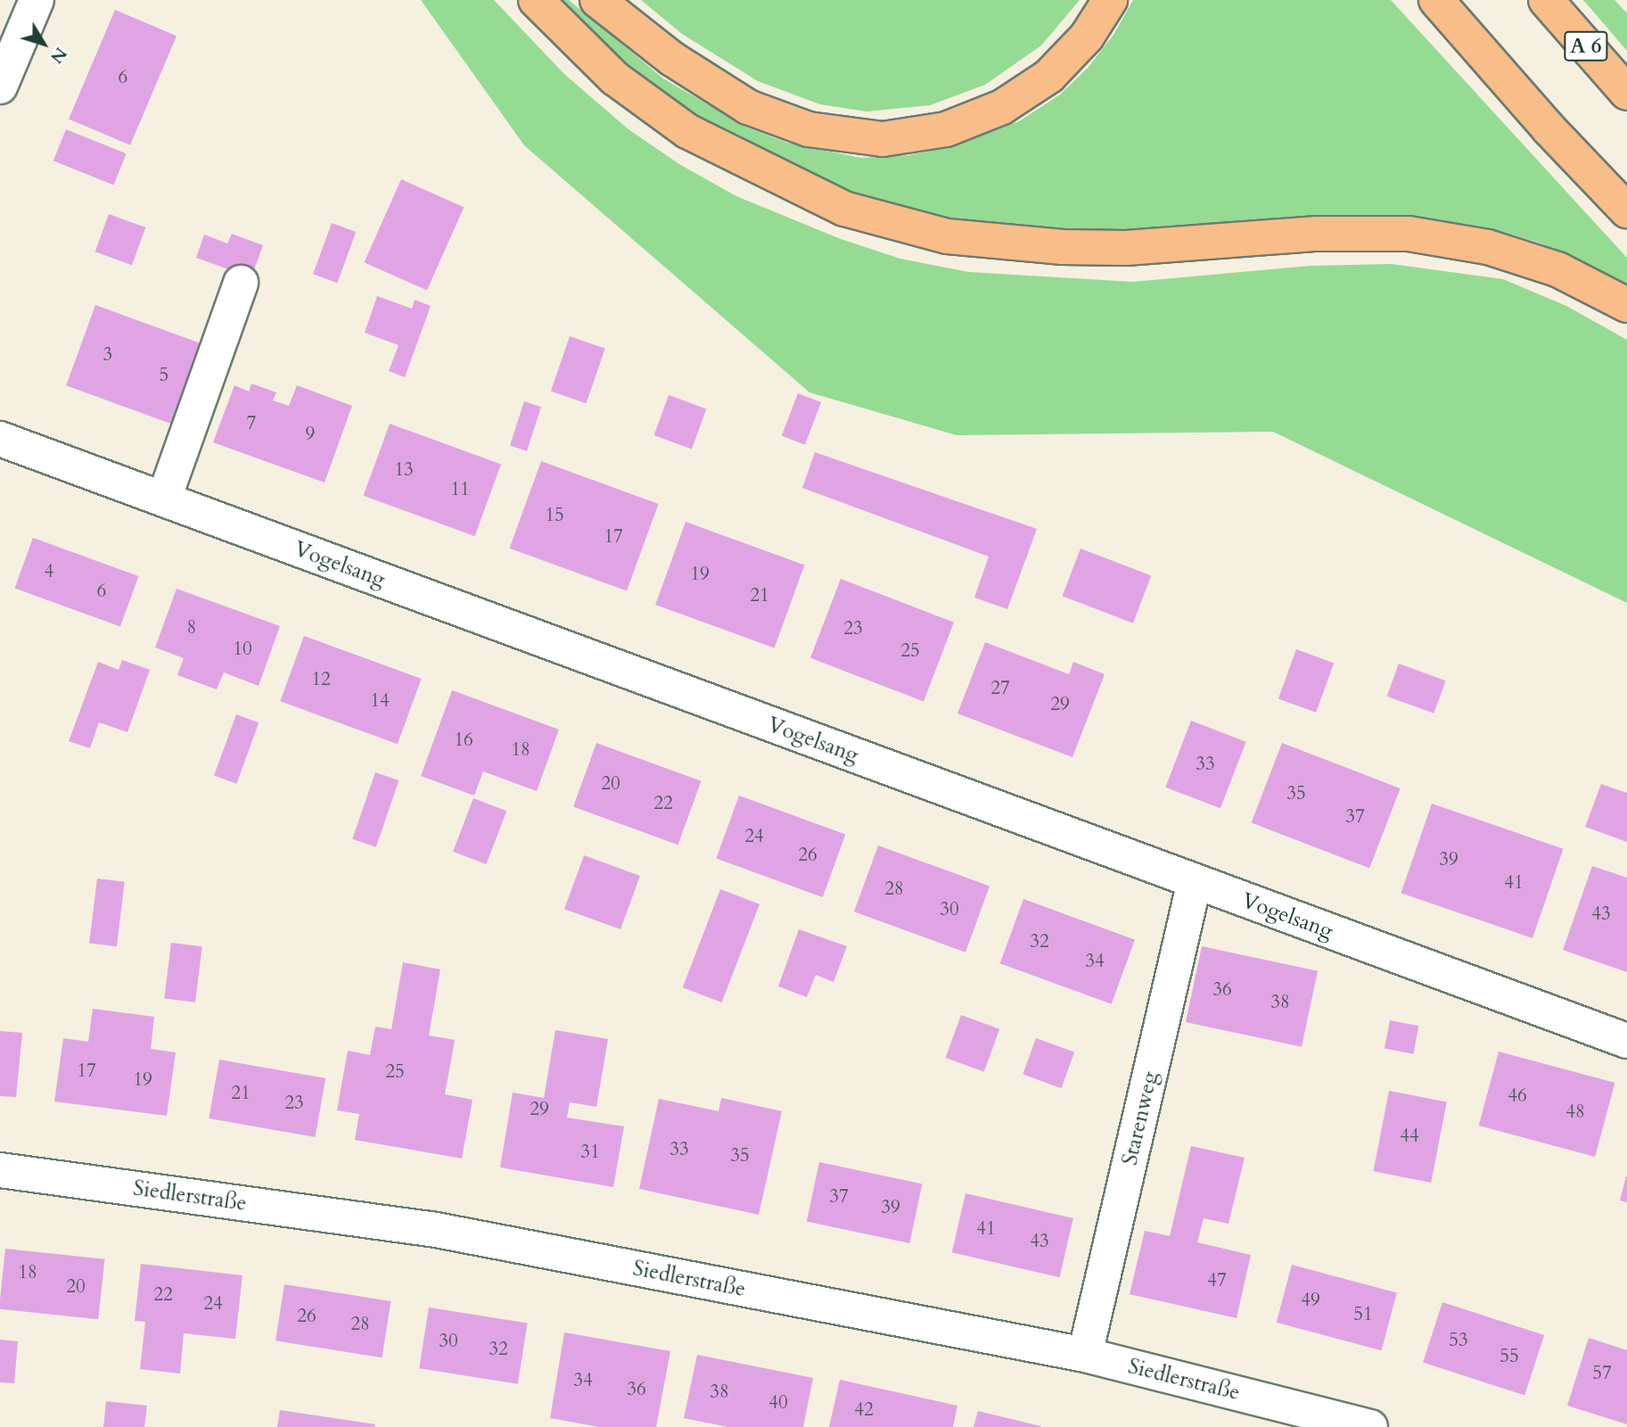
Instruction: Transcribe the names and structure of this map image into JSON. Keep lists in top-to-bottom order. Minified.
{"streets":{"highway":["A 6"],"street":["Vogelsang","Starenweg","Siedlerstraße"]},"crossings":[["Vogelsang","Starenweg"],["Starenweg","Siedlerstraße"]],"house_numbers":["6","3","5","7","9","13","11","15","17","4","19","6","21","8","23","10","25","12","27","14","29","16","18","33","20","35","22","37","24","26","39","41","28","30","43","32","34","36","38","17","25","19","21","46","23","29","48","44","33","31","35","37","39","41","43","18","47","20","22","49","24","51","26","28","53","30","32","55","57","34","36","38","40","42"],"north":"bottom right"}
